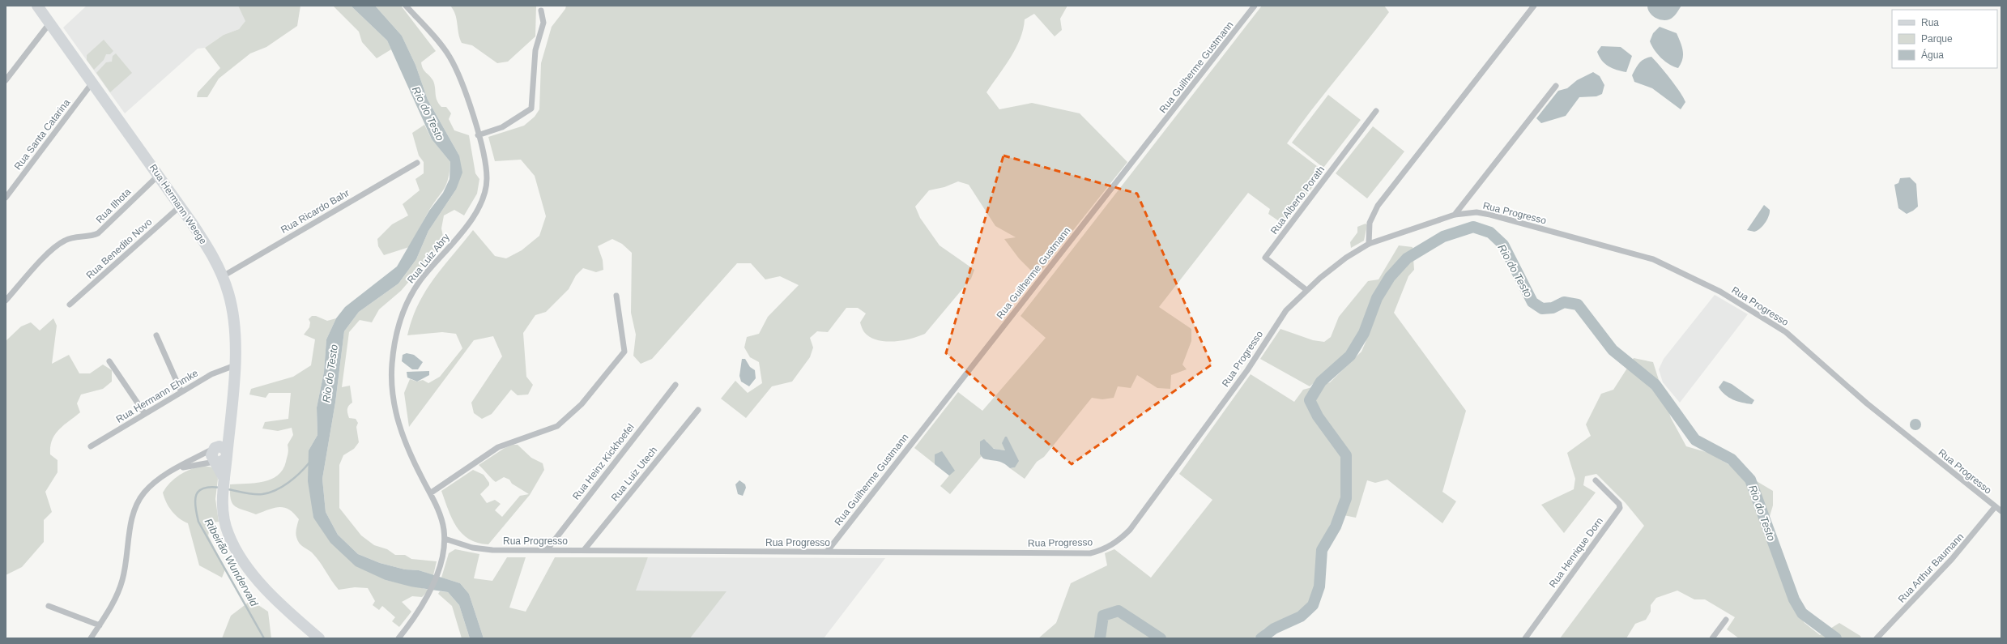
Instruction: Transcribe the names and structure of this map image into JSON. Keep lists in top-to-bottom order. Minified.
{"streets":{"main road":["Rua Hermann Weege"],"street":["Rua Guilherme Gustmann","Rua Santa Catarina","Rua Alberto Porath","Rua Ilhota","Rua Ricardo Bahr","Rua Progresso","Rua Benedito Novo","Rua Luiz Abry","Rua Hermann Ehmke","Rua Heinz Kickhoefel","Rua Luiz Utech","Rua Henrique Dorn","Rua Arthur Baumann"]},"crossings":[["Rua Guilherme Gustmann","Rua Progresso"],["Rua Santa Catarina","Rua Hermann Weege"],["Rua Alberto Porath","Rua Progresso"],["Rua Hermann Weege","Rua Ilhota"],["Rua Hermann Weege","Rua Ricardo Bahr"],["Rua Hermann Weege","Rua Benedito Novo"],["Rua Hermann Weege","Rua Hermann Ehmke"],["Rua Progresso","Rua Luiz Abry"],["Rua Progresso","Rua Heinz Kickhoefel"],["Rua Progresso","Rua Luiz Utech"],["Rua Progresso","Rua Arthur Baumann"]],"water":["Rio do Testo","Ribeirão Wundervald"],"legend":["Rua","Parque","Água"]}
